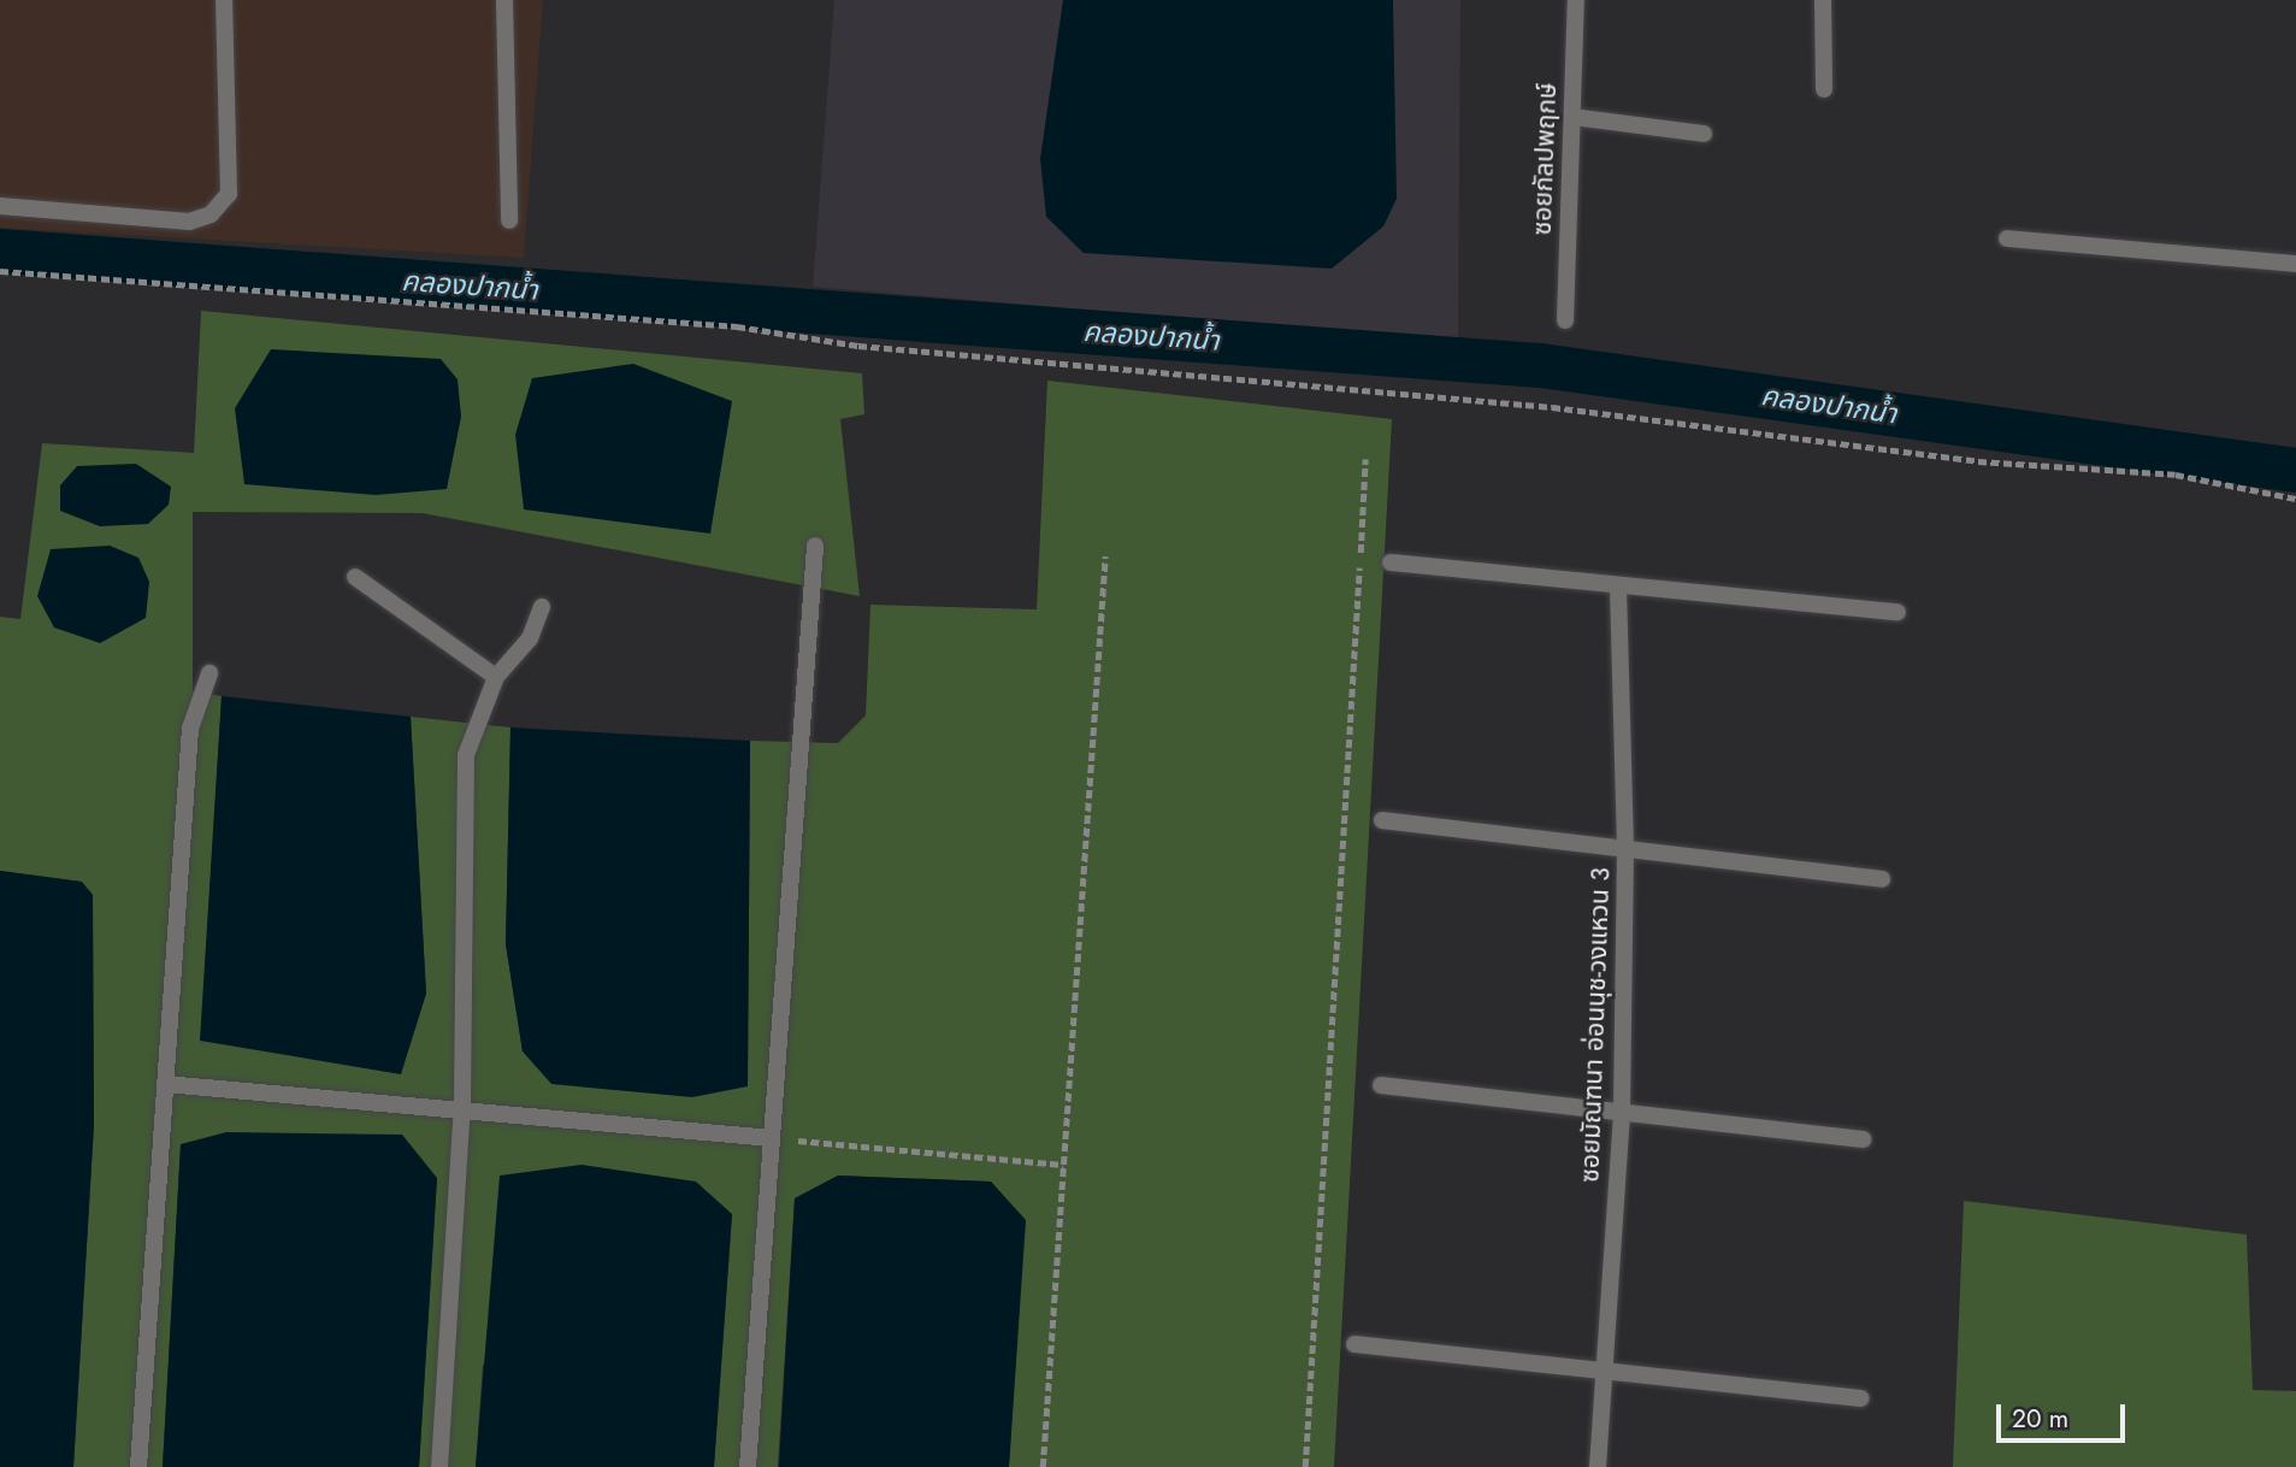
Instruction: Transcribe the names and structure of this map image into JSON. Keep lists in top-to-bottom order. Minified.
{"streets":{"street":["ซอยกัลปพฤกษ์","ซอยมัณฑนา อ่อนนุช-วงแหวน 3"]},"water":["คลองปากน้ำ"],"scale_bar":"20 m"}
